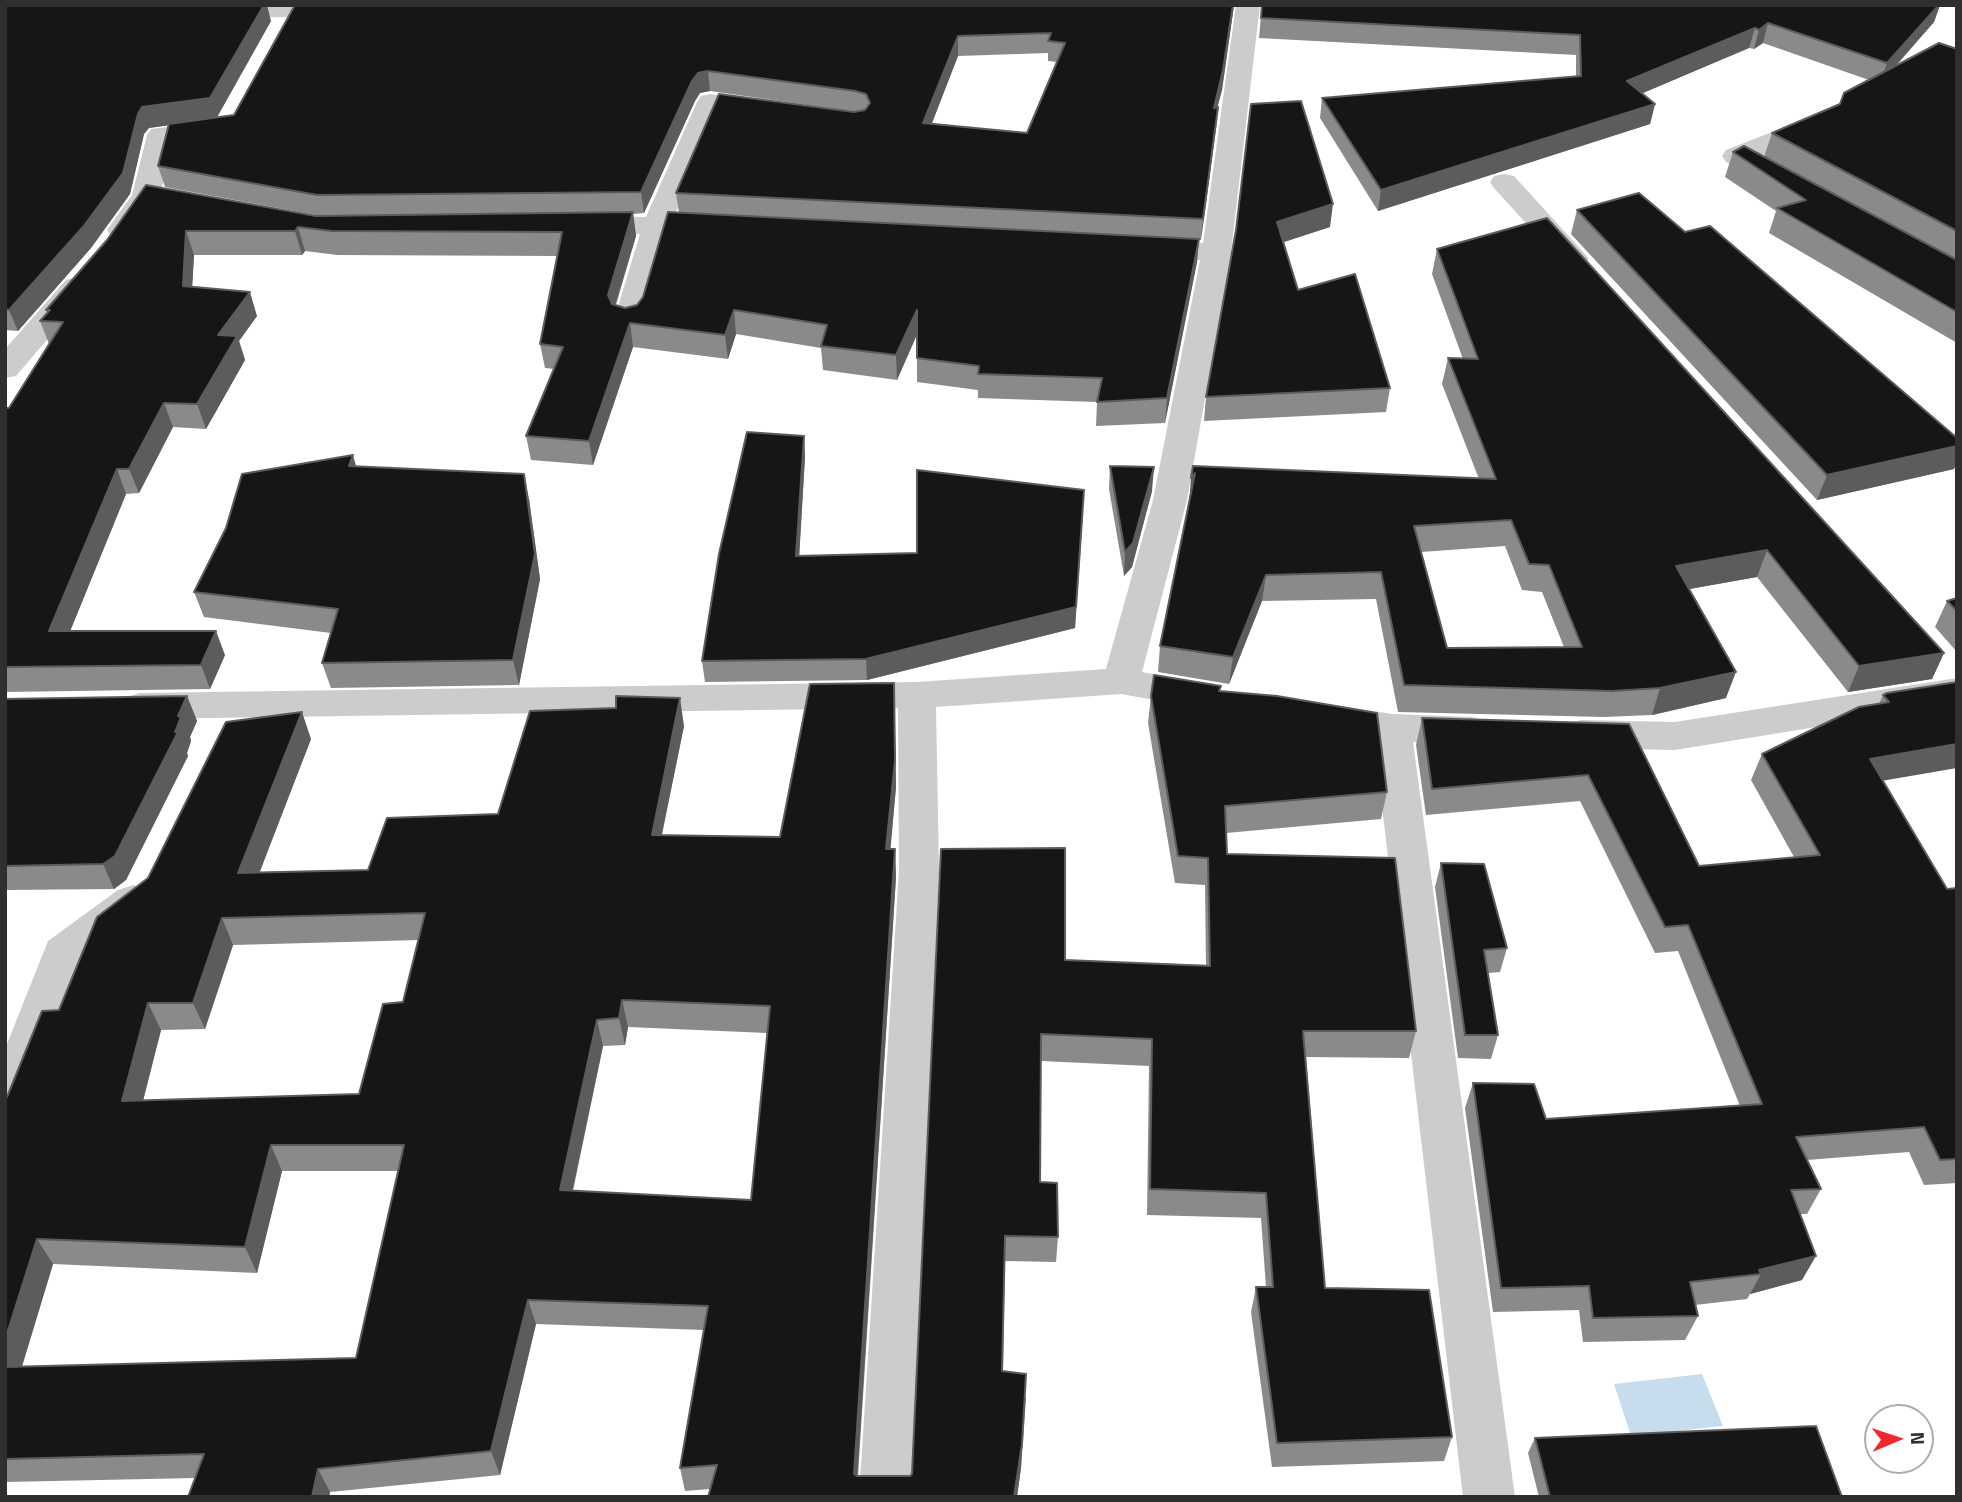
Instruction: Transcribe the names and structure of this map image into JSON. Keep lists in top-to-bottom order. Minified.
{"north":"right"}
